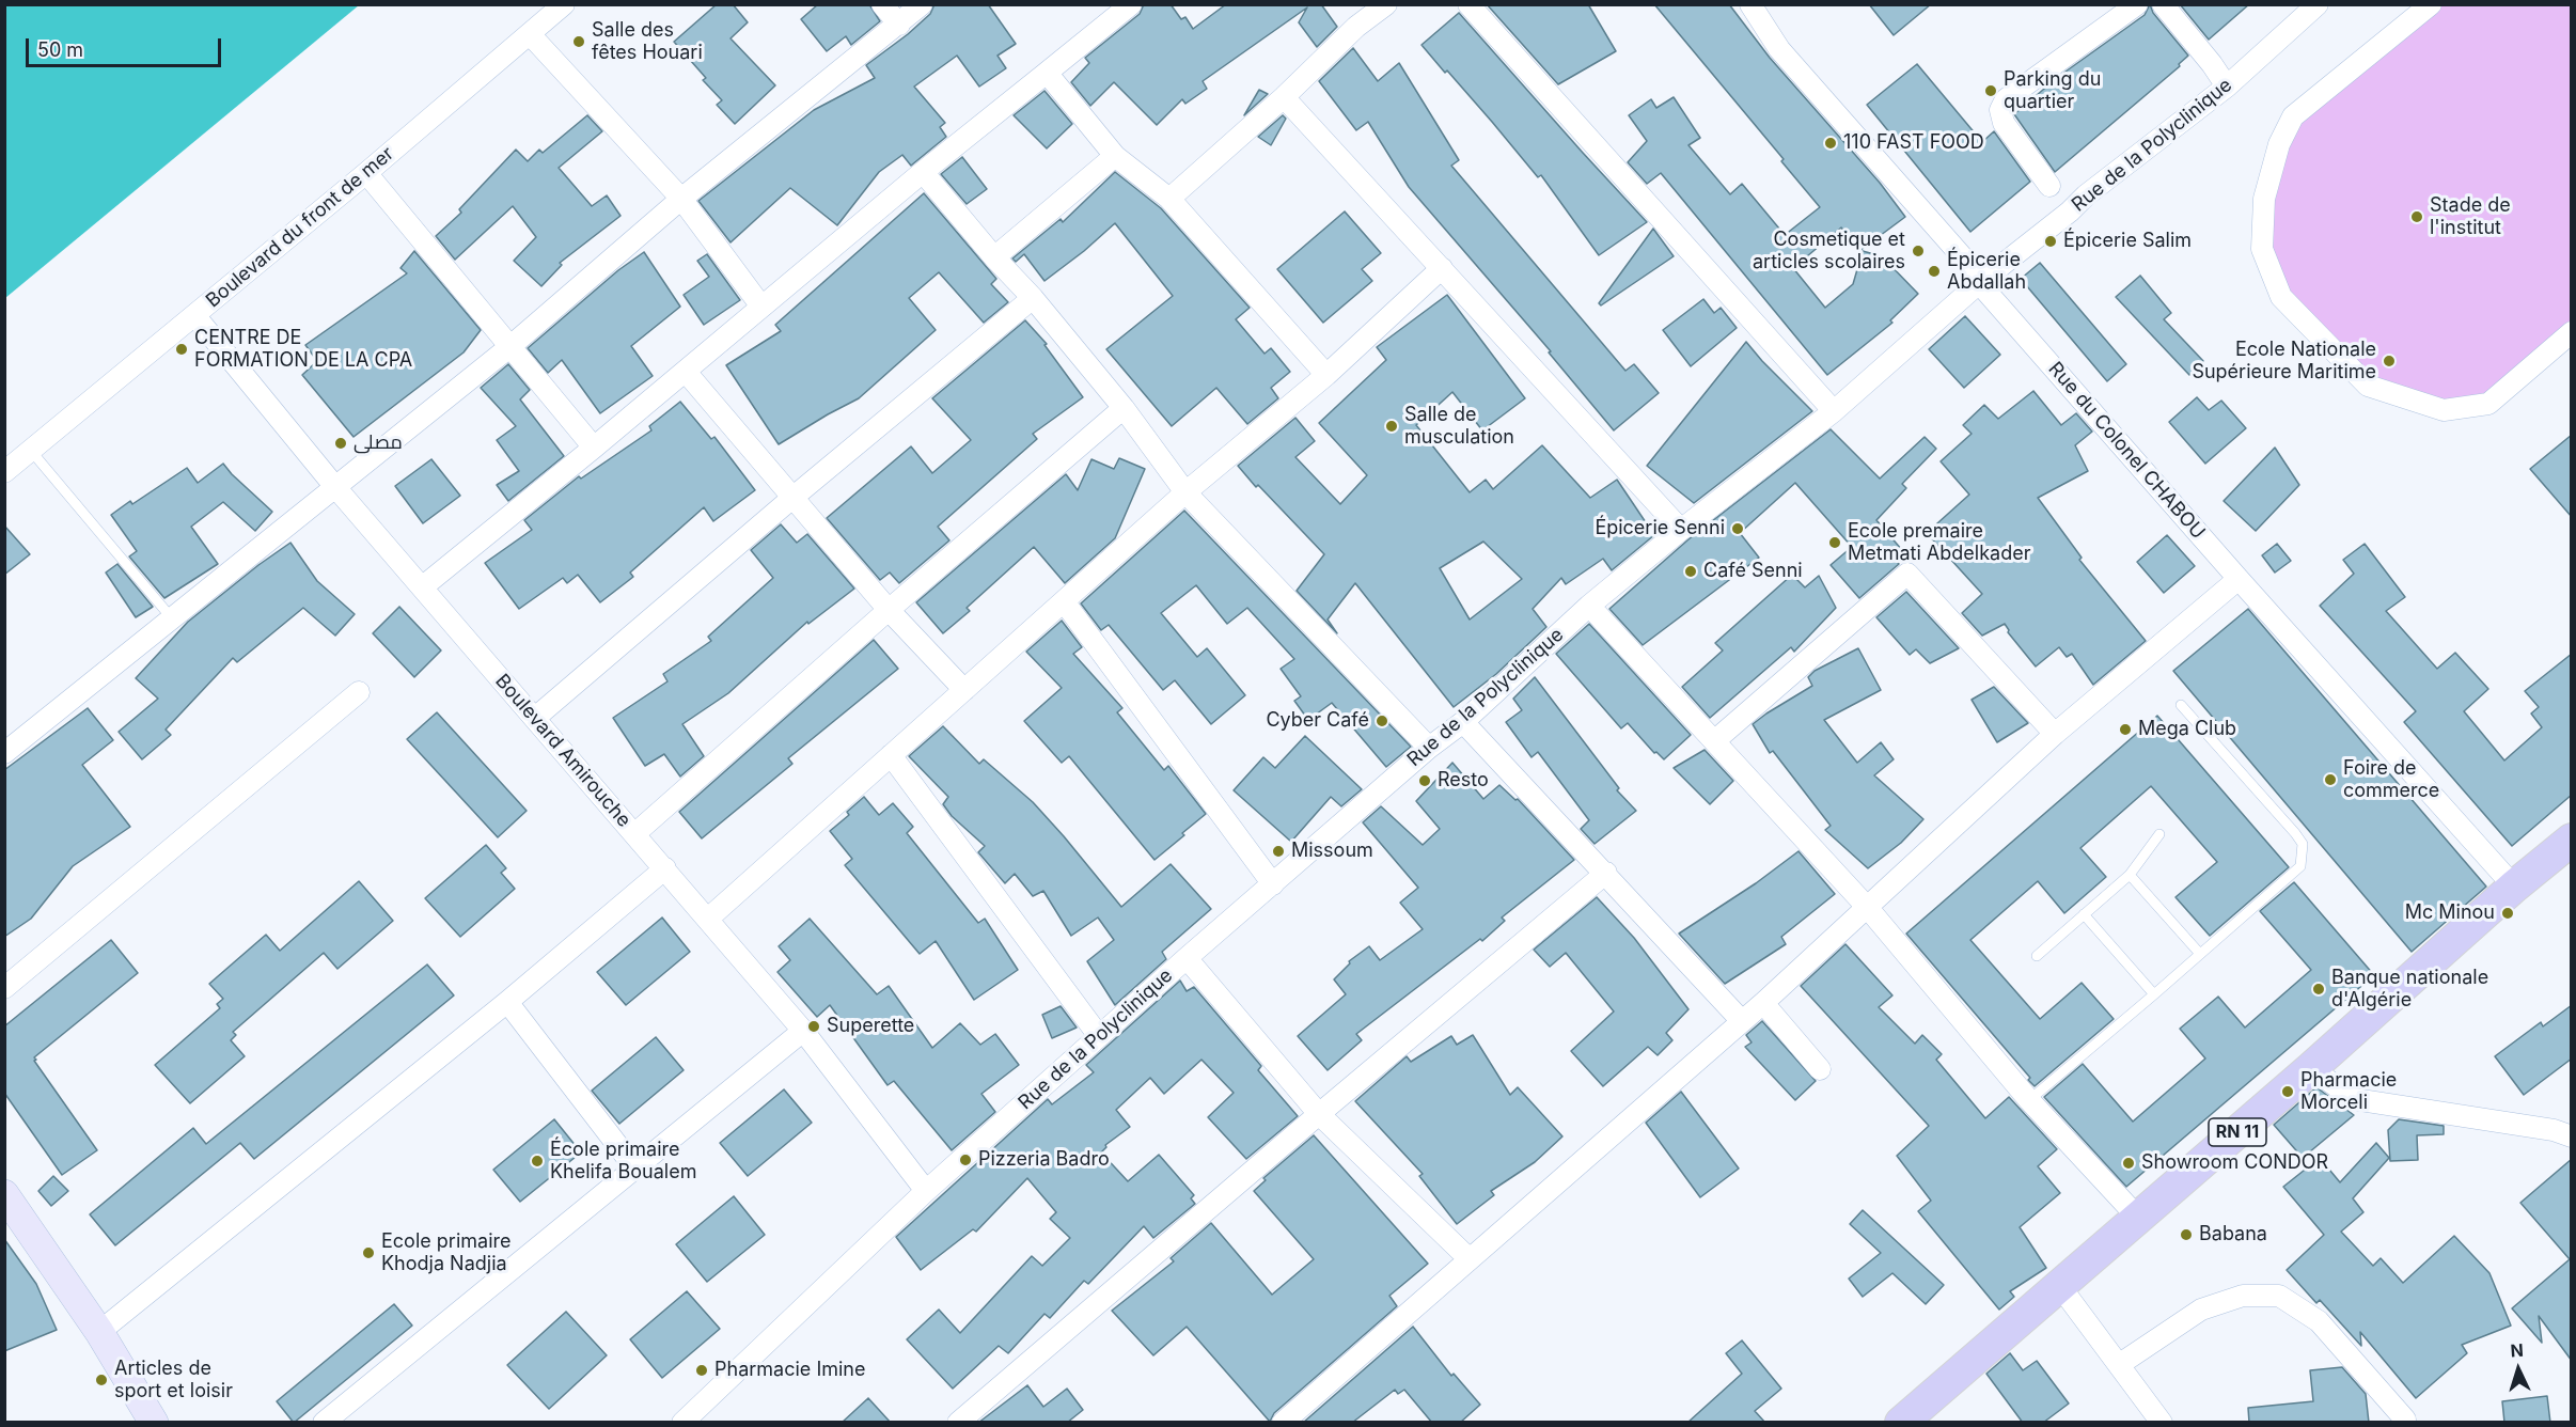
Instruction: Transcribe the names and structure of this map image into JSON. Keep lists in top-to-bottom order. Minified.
{"streets":{"main road":["RN 11"],"street":["Rue de la Polyclinique","Boulevard du front de mer","Rue du Colonel CHABOU","Boulevard Amirouche"]},"crossings":[["Rue de la Polyclinique","Rue du Colonel CHABOU"],["Rue de la Polyclinique","Boulevard Amirouche"],["Boulevard du front de mer","Boulevard Amirouche"],["Rue du Colonel CHABOU","RN 11"]],"places":["Salle des fêtes Houari","Parking du quartier","110 FAST FOOD","Stade de l'institut","Épicerie Salim","Cosmetique et articles scolaires","Épicerie Abdallah","CENTRE DE FORMATION DE LA CPA","Ecole Nationale Supérieure Maritime","Salle de musculation","مصلى","Épicerie Senni","Ecole premaire Metmati Abdelkader","Café Senni","Cyber Café","Mega Club","Foire de commerce","Resto","Missoum","Mc Minou","Banque nationale d'Algérie","Superette","Pharmacie Morceli","Pizzeria Badro","École primaire Khelifa Boualem","Showroom CONDOR","Babana","Ecole primaire Khodja Nadjia","Pharmacie Imine","Articles de sport et loisir"],"scale_bar":"50 m","north":"top"}
